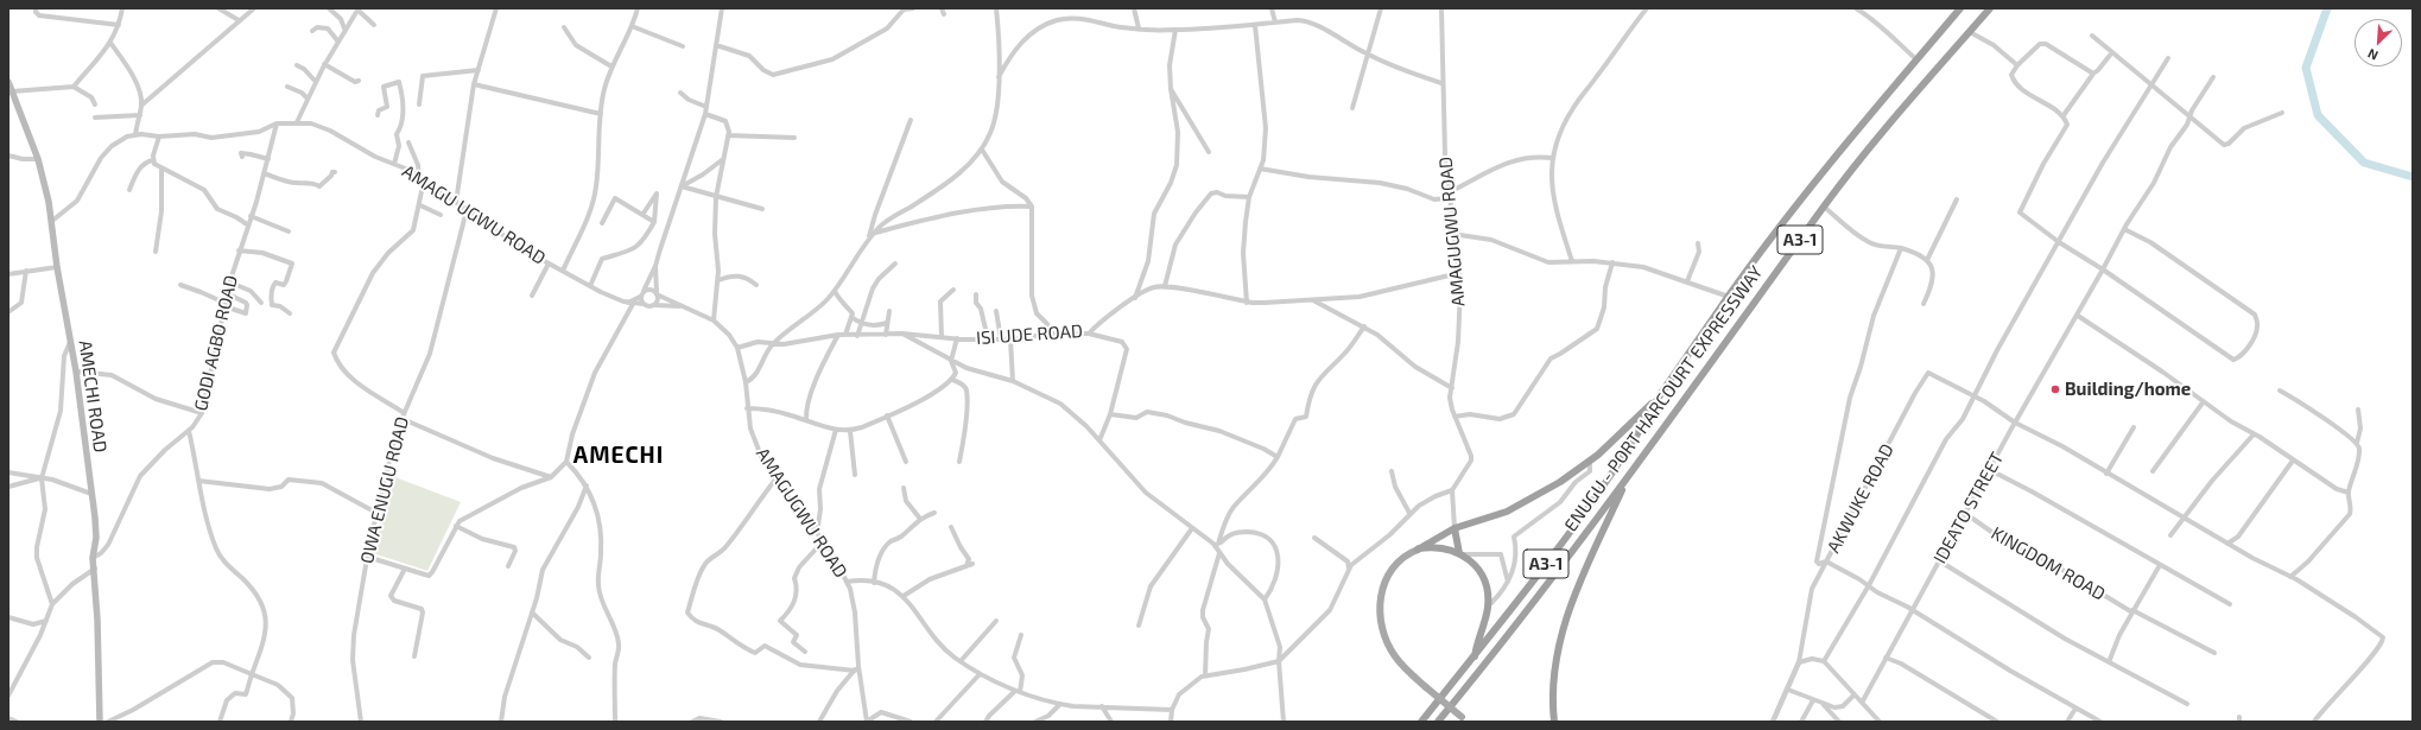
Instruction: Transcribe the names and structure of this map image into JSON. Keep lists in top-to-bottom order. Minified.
{"streets":{"highway":["A3-1","ENUGU - PORT HARCOURT EXPRESSWAY"],"main road":["AMECHI ROAD"],"street":["AMAGU UGWU ROAD","AMAGUGWU ROAD","ISI UDE ROAD","GODI AGBO ROAD","OWA ENUGU ROAD","AKWUKE ROAD","IDEATO STREET","KINGDOM ROAD"]},"crossings":[["AMAGU UGWU ROAD","GODI AGBO ROAD"],["AMAGU UGWU ROAD","AMECHI ROAD"],["AMAGU UGWU ROAD","OWA ENUGU ROAD"],["AMAGUGWU ROAD","ISI UDE ROAD"],["GODI AGBO ROAD","AMECHI ROAD"],["AKWUKE ROAD","IDEATO STREET"],["IDEATO STREET","KINGDOM ROAD"]],"districts":["AMECHI"],"places":["Building/home"],"north":"bottom left"}
